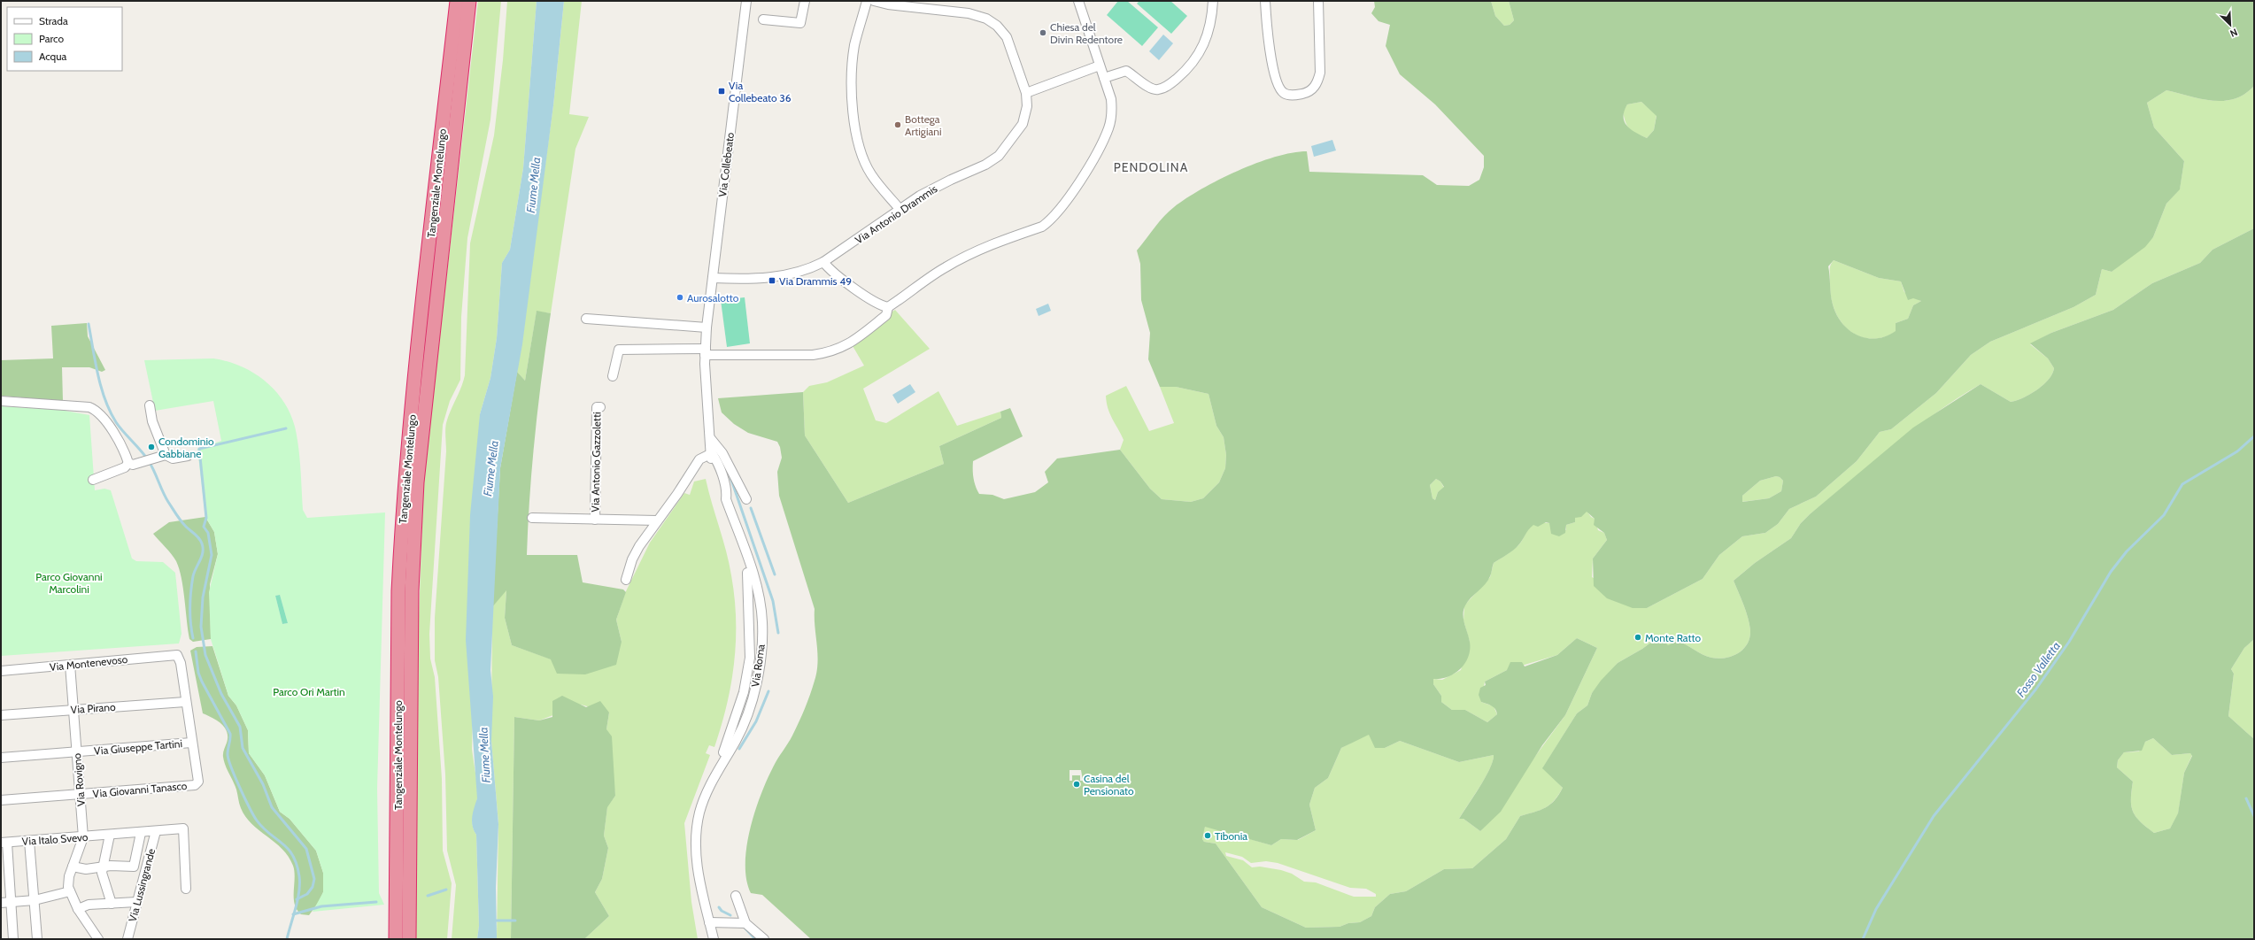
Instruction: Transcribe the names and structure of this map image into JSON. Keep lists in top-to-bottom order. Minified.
{"streets":{"highway":["Tangenziale Montelungo"],"street":["Via Collebeato","Via Antonio Drammis","Via Antonio Gazzoletti","Via Montenevoso","Via Roma","Via Pirano","Via Giuseppe Tartini","Via Rovigno","Via Giovanni Tanasco","Via Italo Svevo","Via Lussingrande"]},"crossings":[["Via Collebeato","Via Antonio Drammis"],["Via Collebeato","Via Roma"],["Via Montenevoso","Via Pirano"],["Via Montenevoso","Via Rovigno"],["Via Pirano","Via Rovigno"],["Via Giuseppe Tartini","Via Rovigno"],["Via Giuseppe Tartini","Via Giovanni Tanasco"],["Via Rovigno","Via Giovanni Tanasco"],["Via Rovigno","Via Italo Svevo"],["Via Italo Svevo","Via Lussingrande"]],"districts":["PENDOLINA"],"water":["Fiume Mella","Fosso Valletta"],"parks":["Parco Giovanni Marcolini","Parco Ori Martin"],"places":{"other":["Chiesa del Divin Redentore","Bottega Artigiani","Aurosalotto","Condominio Gabbiane","Monte Ratto","Casina del Pensionato","Tibonia"],"transit":["Via Collebeato 36","Via Drammis 49"]},"legend":["Strada","Parco","Acqua"],"north":"bottom right"}
